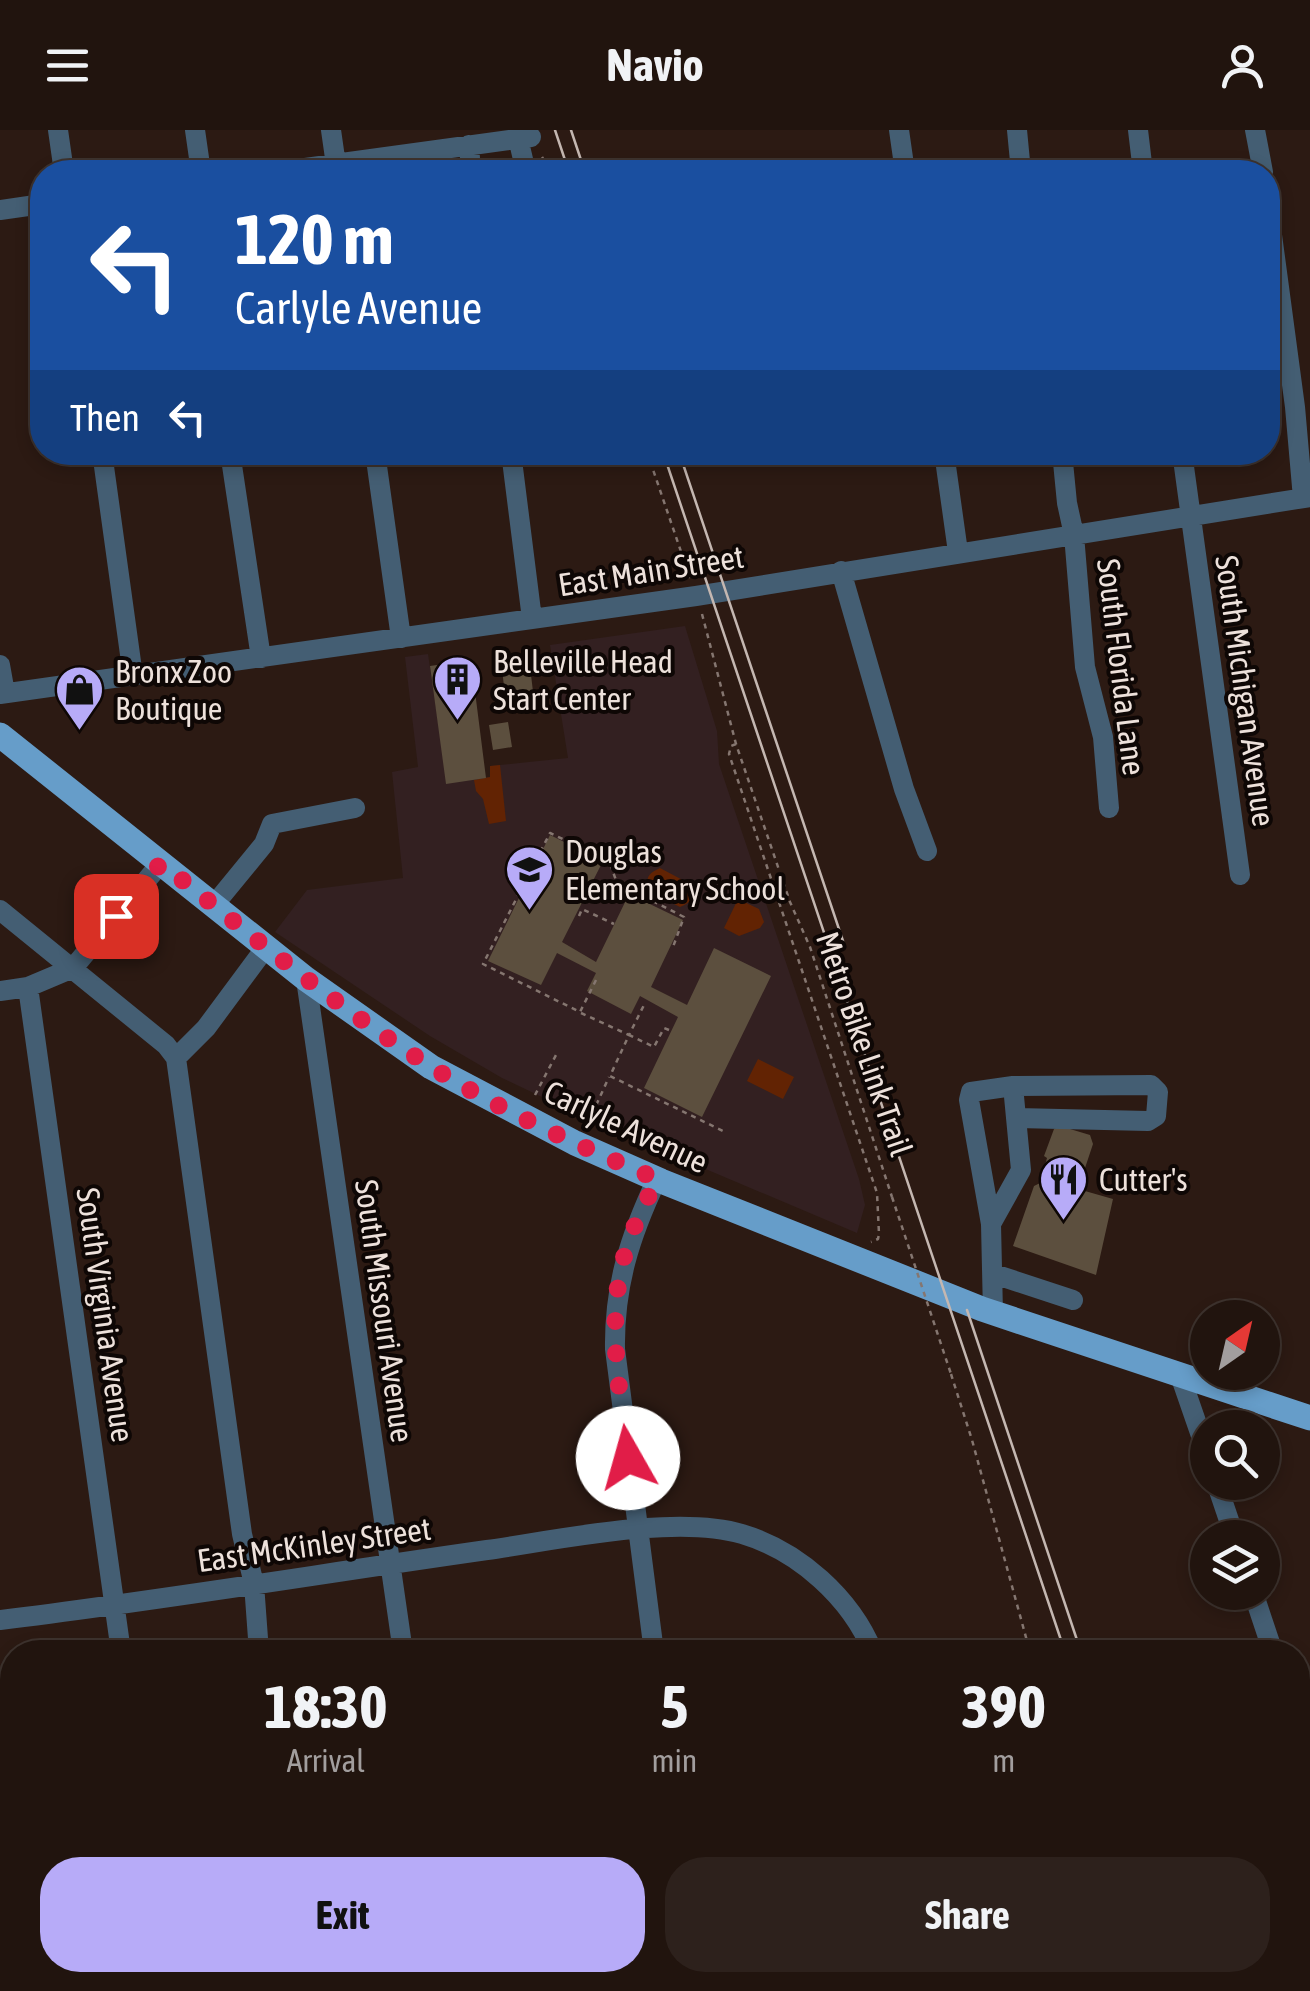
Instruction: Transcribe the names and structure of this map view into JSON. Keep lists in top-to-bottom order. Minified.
{"streets":{"main road":["Carlyle Avenue"],"street":["East Main Street","South Florida Lane","South Michigan Avenue","South Missouri Avenue","South Virginia Avenue","East McKinley Street"],"path":["Metro Bike Link Trail"]},"crossings":[["East Main Street","South Florida Lane"],["East Main Street","South Michigan Avenue"],["East Main Street","Metro Bike Link Trail"],["Carlyle Avenue","South Missouri Avenue"],["South Missouri Avenue","East McKinley Street"],["South Virginia Avenue","East McKinley Street"]],"places":{"building":["Belleville Head Start Center"],"shop":["Bronx Zoo Boutique"],"school or university":["Douglas Elementary School"],"restaurant":["Cutter's"]},"north":"top right","page":{"header":"Navio","turn":["120 m","Carlyle Avenue"],"then":"Then","eta":["18:30","Arrival","5","min","390","m"],"buttons":["Exit","Share"]}}
